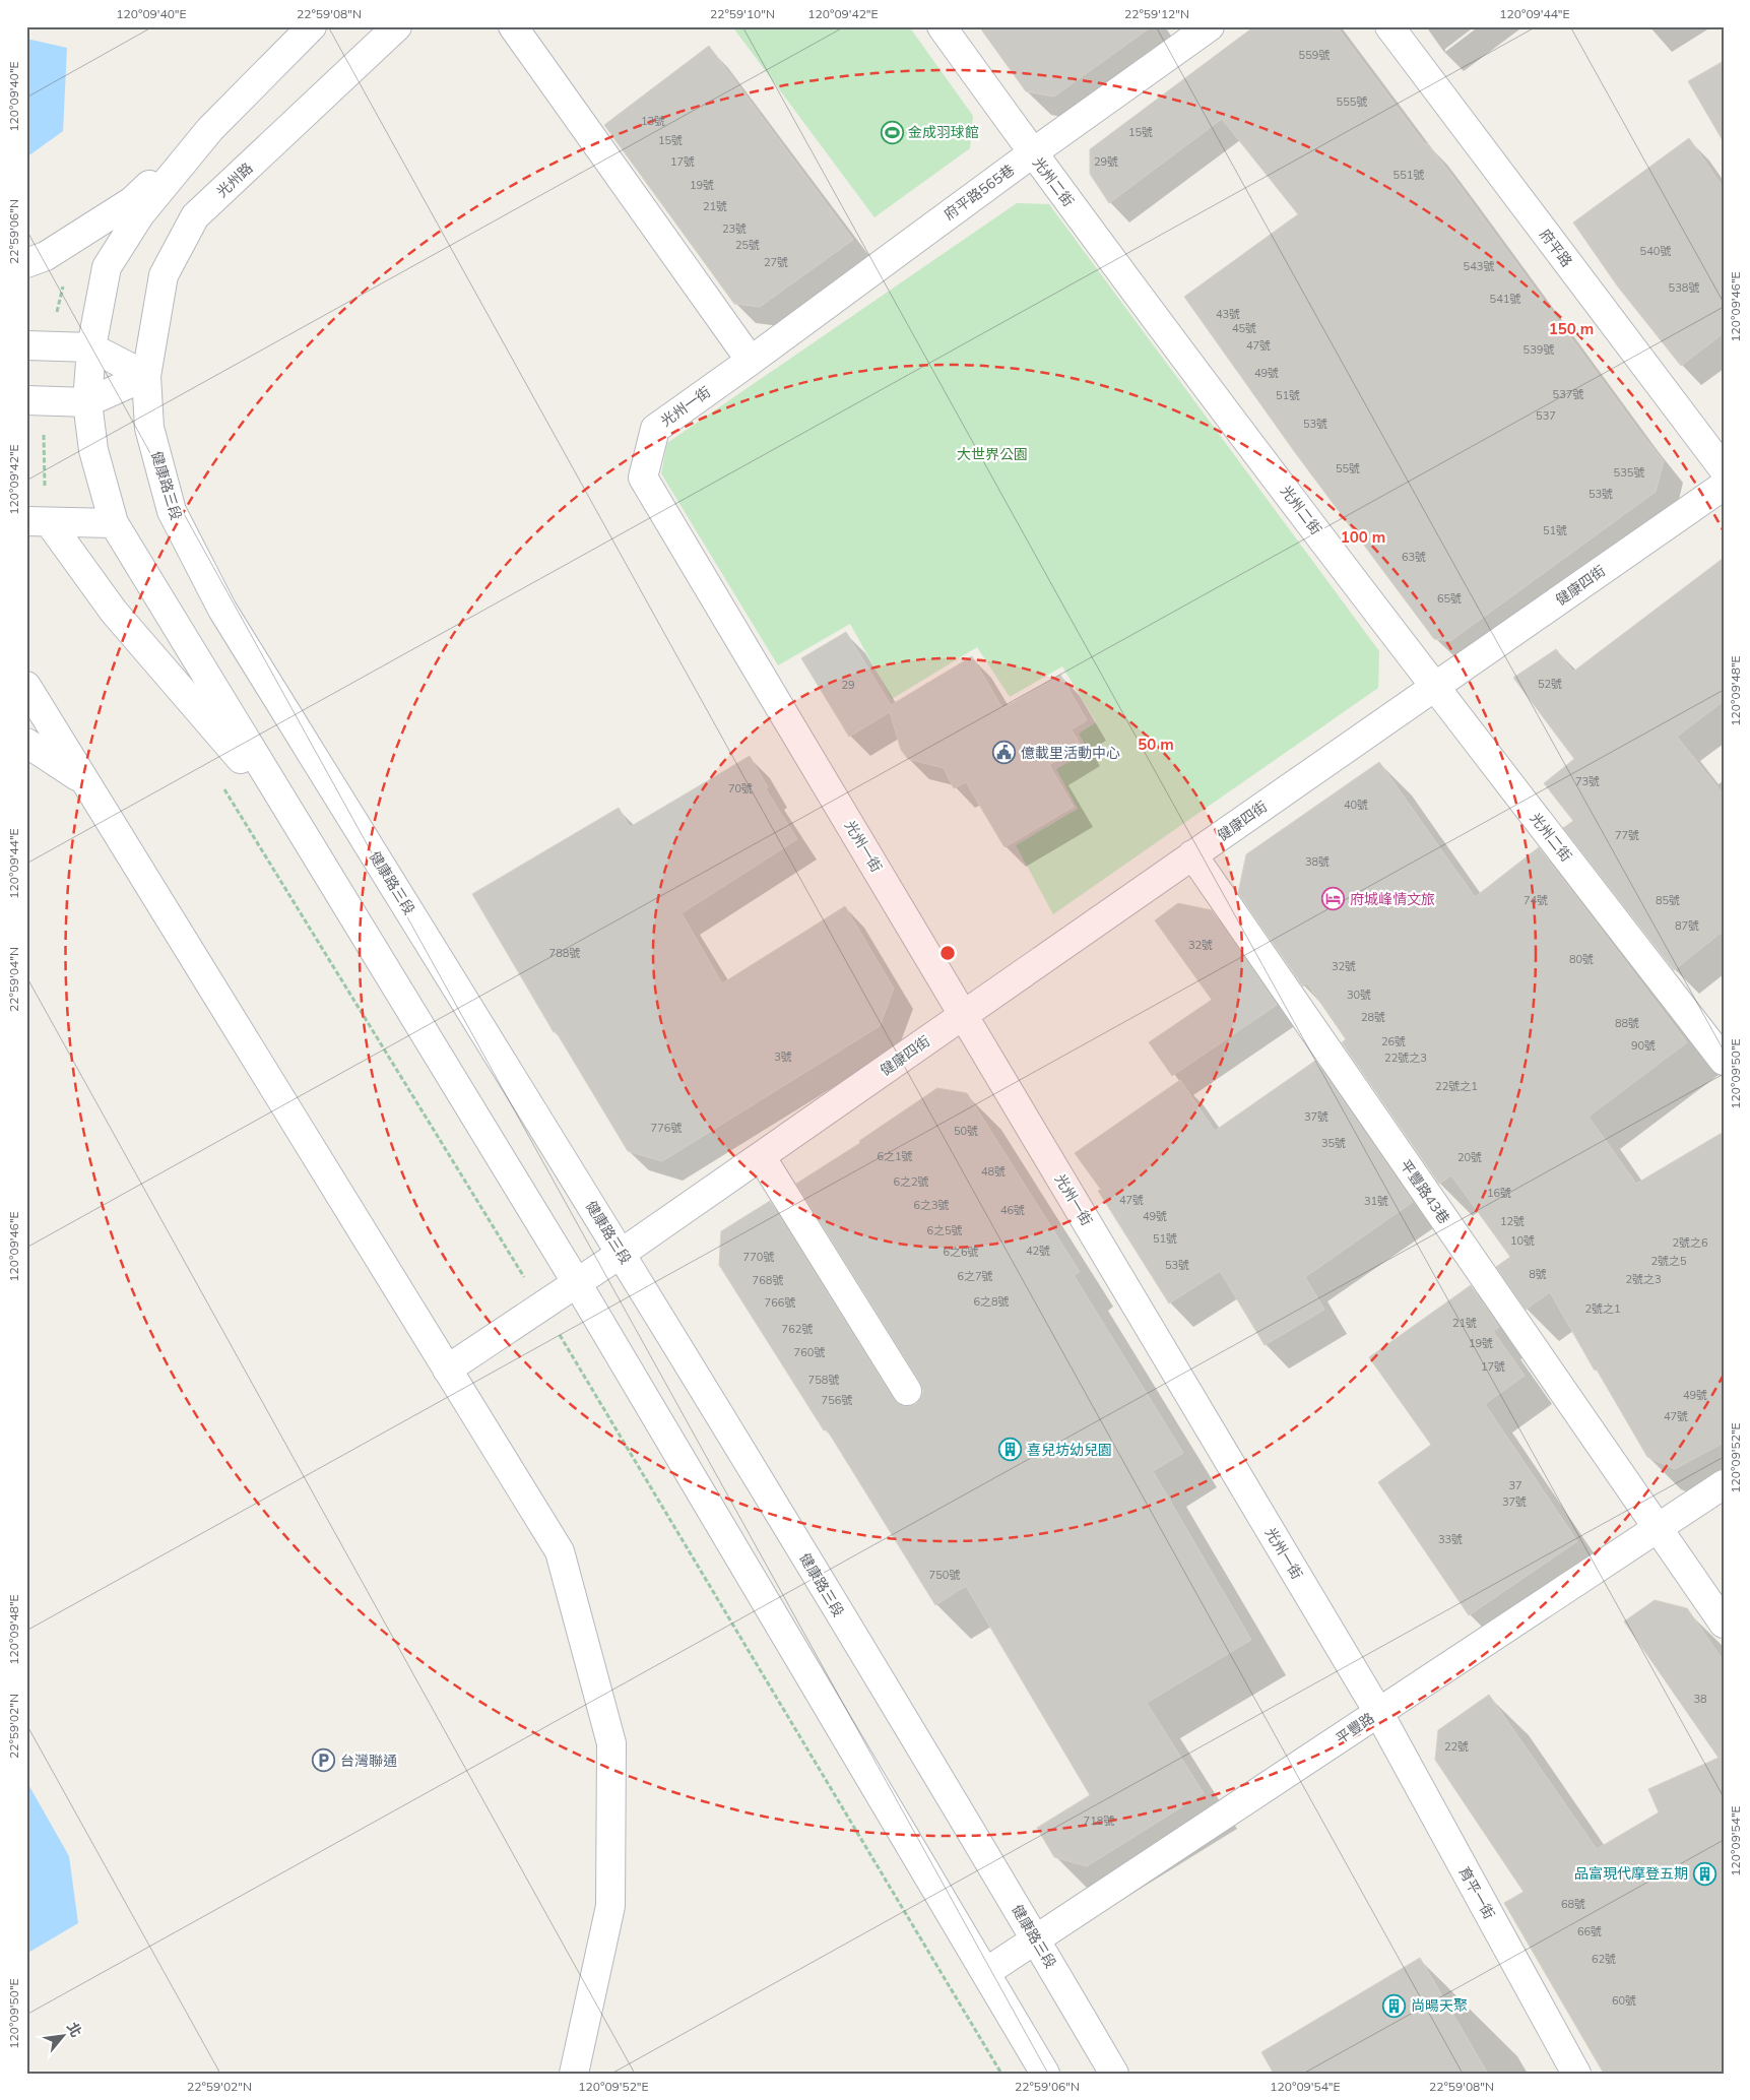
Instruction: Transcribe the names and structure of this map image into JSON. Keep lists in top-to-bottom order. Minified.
{"streets":{"street":["光州路","光州二街","府平路565巷","府平路","光州一街","健康路三段","健康四街","平豐路43巷","平豐路","育平一街"]},"crossings":[["光州路","健康路三段"],["光州二街","府平路565巷"],["光州二街","健康四街"],["府平路565巷","光州一街"],["光州一街","健康四街"],["光州一街","平豐路"],["光州一街","育平一街"],["健康路三段","健康四街"],["健康路三段","平豐路"],["健康四街","平豐路43巷"],["平豐路43巷","平豐路"],["平豐路","育平一街"]],"parks":["大世界公園"],"places":{"sports":["金成羽球館"],"public building":["億載里活動中心"],"hotel":["府城峰情文旅"],"building":["喜兒坊幼兒園","品富現代摩登五期","尚暘天聚"],"parking":["台灣聯通"]},"house_numbers":["559號","555號","13號","15號","15號","17號","29號","551號","19號","21號","23號","25號","540號","27號","543號","538號","541號","43號","45號","47號","539號","49號","537號","51號","537","53號","55號","535號","53號","51號","63號","65號","52號","29","73號","70號","40號","77號","38號","74號","85號","87號","32號","788號","80號","32號","30號","28號","88號","26號","90號","3號","22號之3","22號之1","37號","776號","50號","35號","6之1號","20號","48號","6之2號","16號","47號","31號","6之3號","46號","49號","12號","6之5號","51號","10號","2號之6","42號","6之6號","770號","2號之5","53號","8號","6之7號","2號之3","768號","6之8號","766號","2號之1","21號","762號","19號","760號","17號","758號","49號","756號","47號","37","37號","33號","750號","38","22號","718號","68號","66號","62號","60號"],"north":"top right","coordinates":["120°09'40\"E","22°59'08\"N","22°59'10\"N","120°09'42\"E","22°59'12\"N","120°09'44\"E","22°59'06\"N","120°09'46\"E","120°09'48\"E","22°59'04\"N","120°09'50\"E","120°09'52\"E","22°59'02\"N","120°09'54\"E"],"rings":["150 m","100 m","50 m"]}
